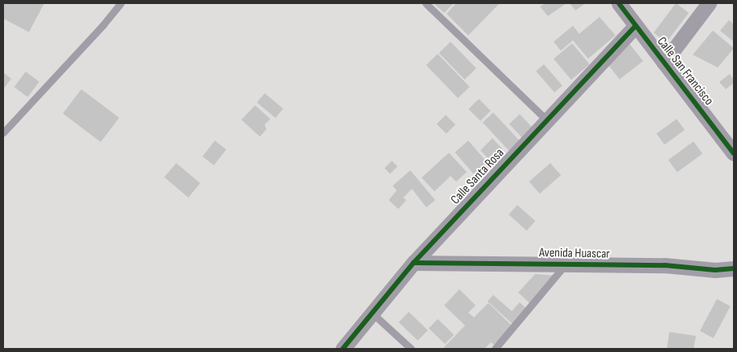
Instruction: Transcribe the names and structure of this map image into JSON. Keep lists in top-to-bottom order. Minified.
{"streets":{"street":["Calle San Francisco","Calle Santa Rosa","Avenida Huascar"]},"crossings":[["Calle San Francisco","Calle Santa Rosa"],["Calle Santa Rosa","Avenida Huascar"]]}
